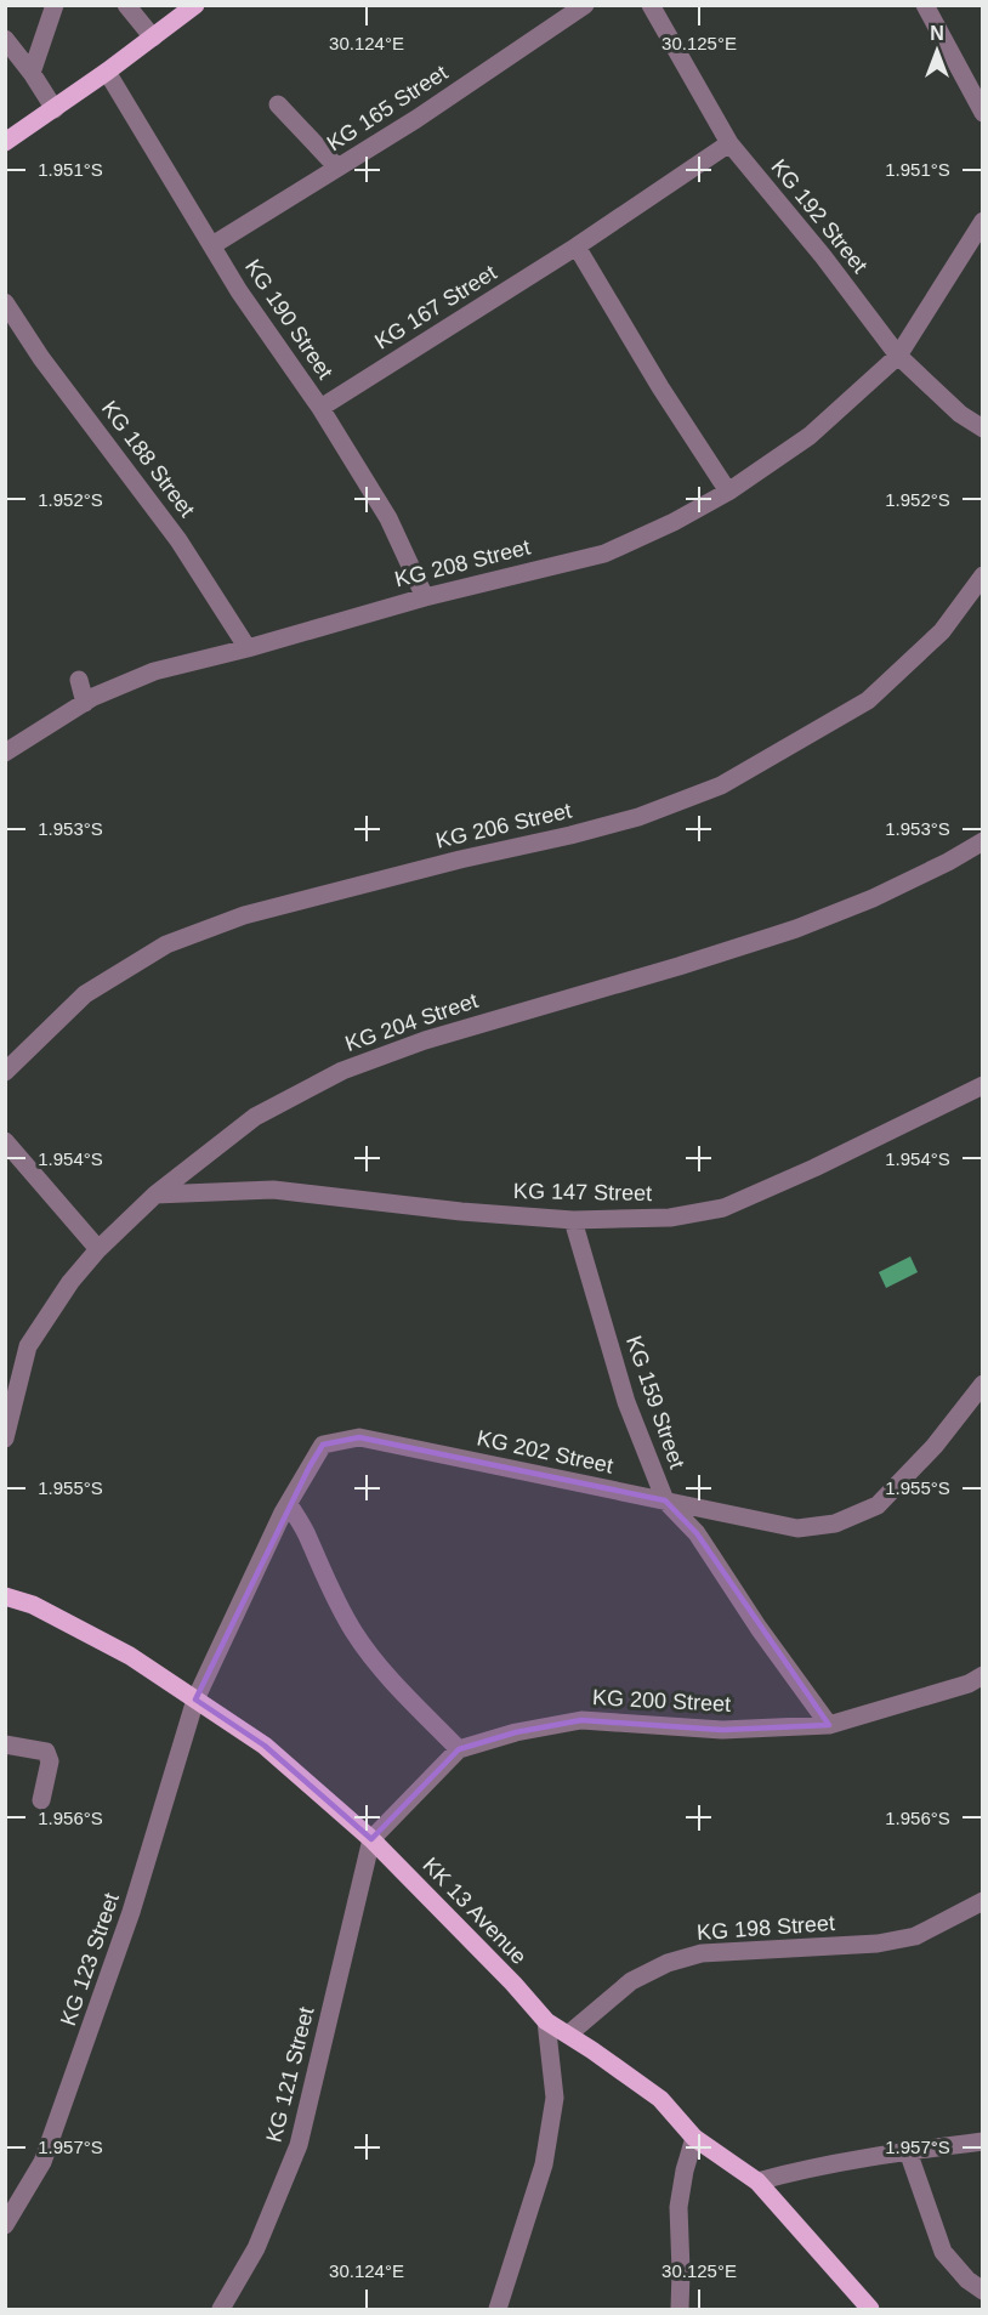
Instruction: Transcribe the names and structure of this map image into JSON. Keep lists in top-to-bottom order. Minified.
{"streets":{"main road":["KK 13 Avenue"],"street":["KG 165 Street","KG 192 Street","KG 167 Street","KG 190 Street","KG 188 Street","KG 208 Street","KG 206 Street","KG 204 Street","KG 147 Street","KG 159 Street","KG 202 Street","KG 200 Street","KG 198 Street","KG 123 Street","KG 121 Street"]},"crossings":[["KG 165 Street","KG 190 Street"],["KG 192 Street","KG 167 Street"],["KG 192 Street","KG 208 Street"],["KG 167 Street","KG 190 Street"],["KG 190 Street","KG 208 Street"],["KG 188 Street","KG 208 Street"],["KG 204 Street","KG 147 Street"],["KG 147 Street","KG 159 Street"],["KG 159 Street","KG 202 Street"],["KG 159 Street","KG 200 Street"],["KG 202 Street","KK 13 Avenue"],["KG 202 Street","KG 123 Street"],["KG 200 Street","KK 13 Avenue"],["KG 200 Street","KG 121 Street"],["KK 13 Avenue","KG 198 Street"],["KK 13 Avenue","KG 123 Street"],["KK 13 Avenue","KG 121 Street"]],"north":"top","coordinates":["30.124°E","30.125°E","1.951°S","1.952°S","1.953°S","1.954°S","1.955°S","1.956°S","1.957°S"]}
